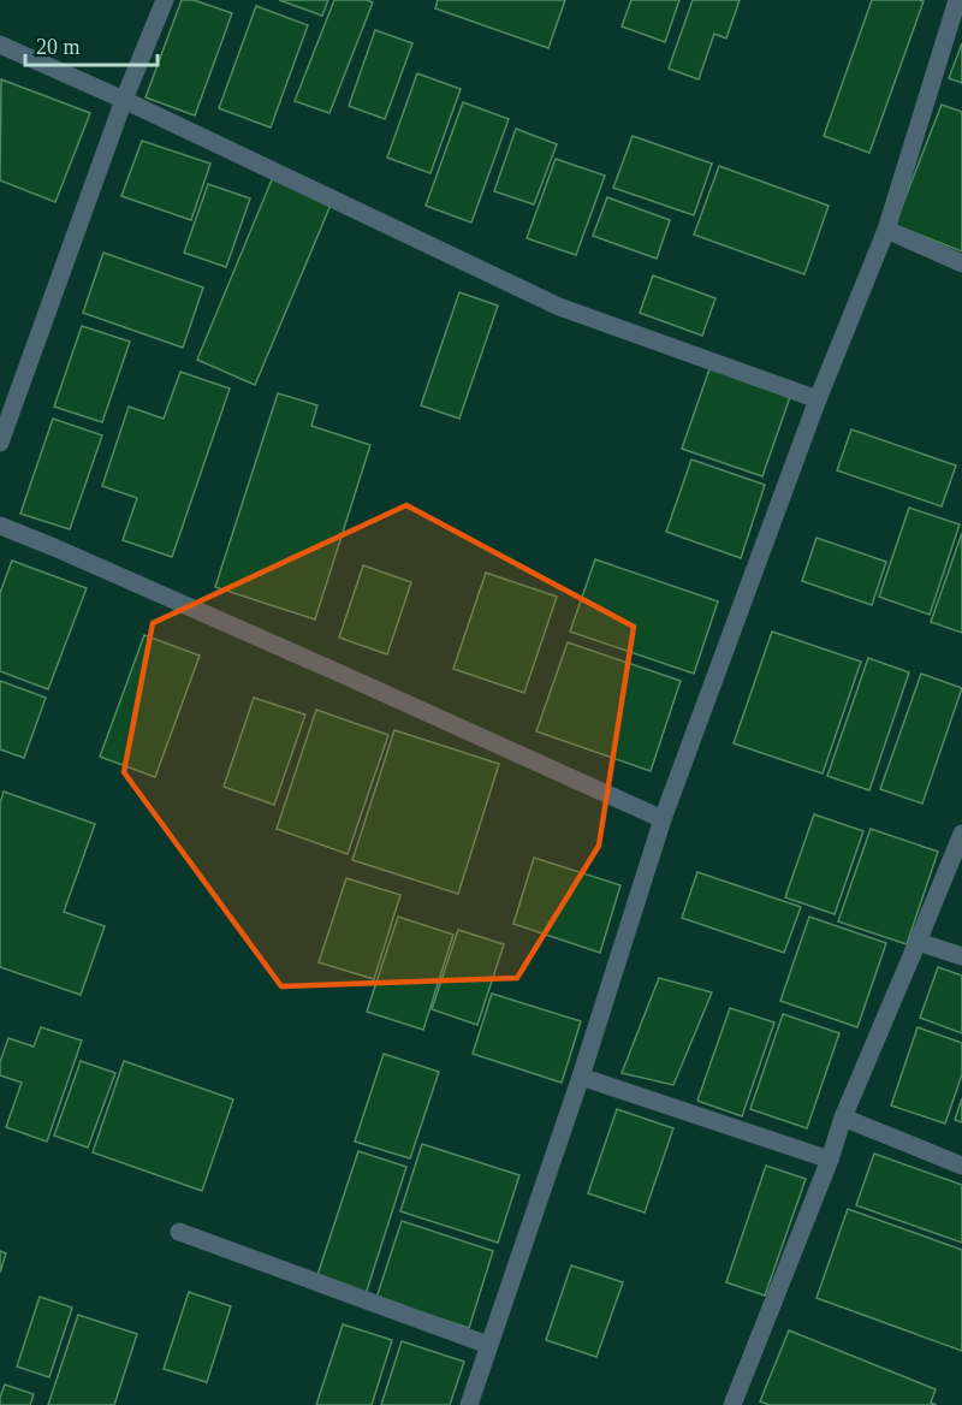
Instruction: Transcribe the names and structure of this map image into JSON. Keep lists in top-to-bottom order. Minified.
{"scale_bar":"20 m"}
